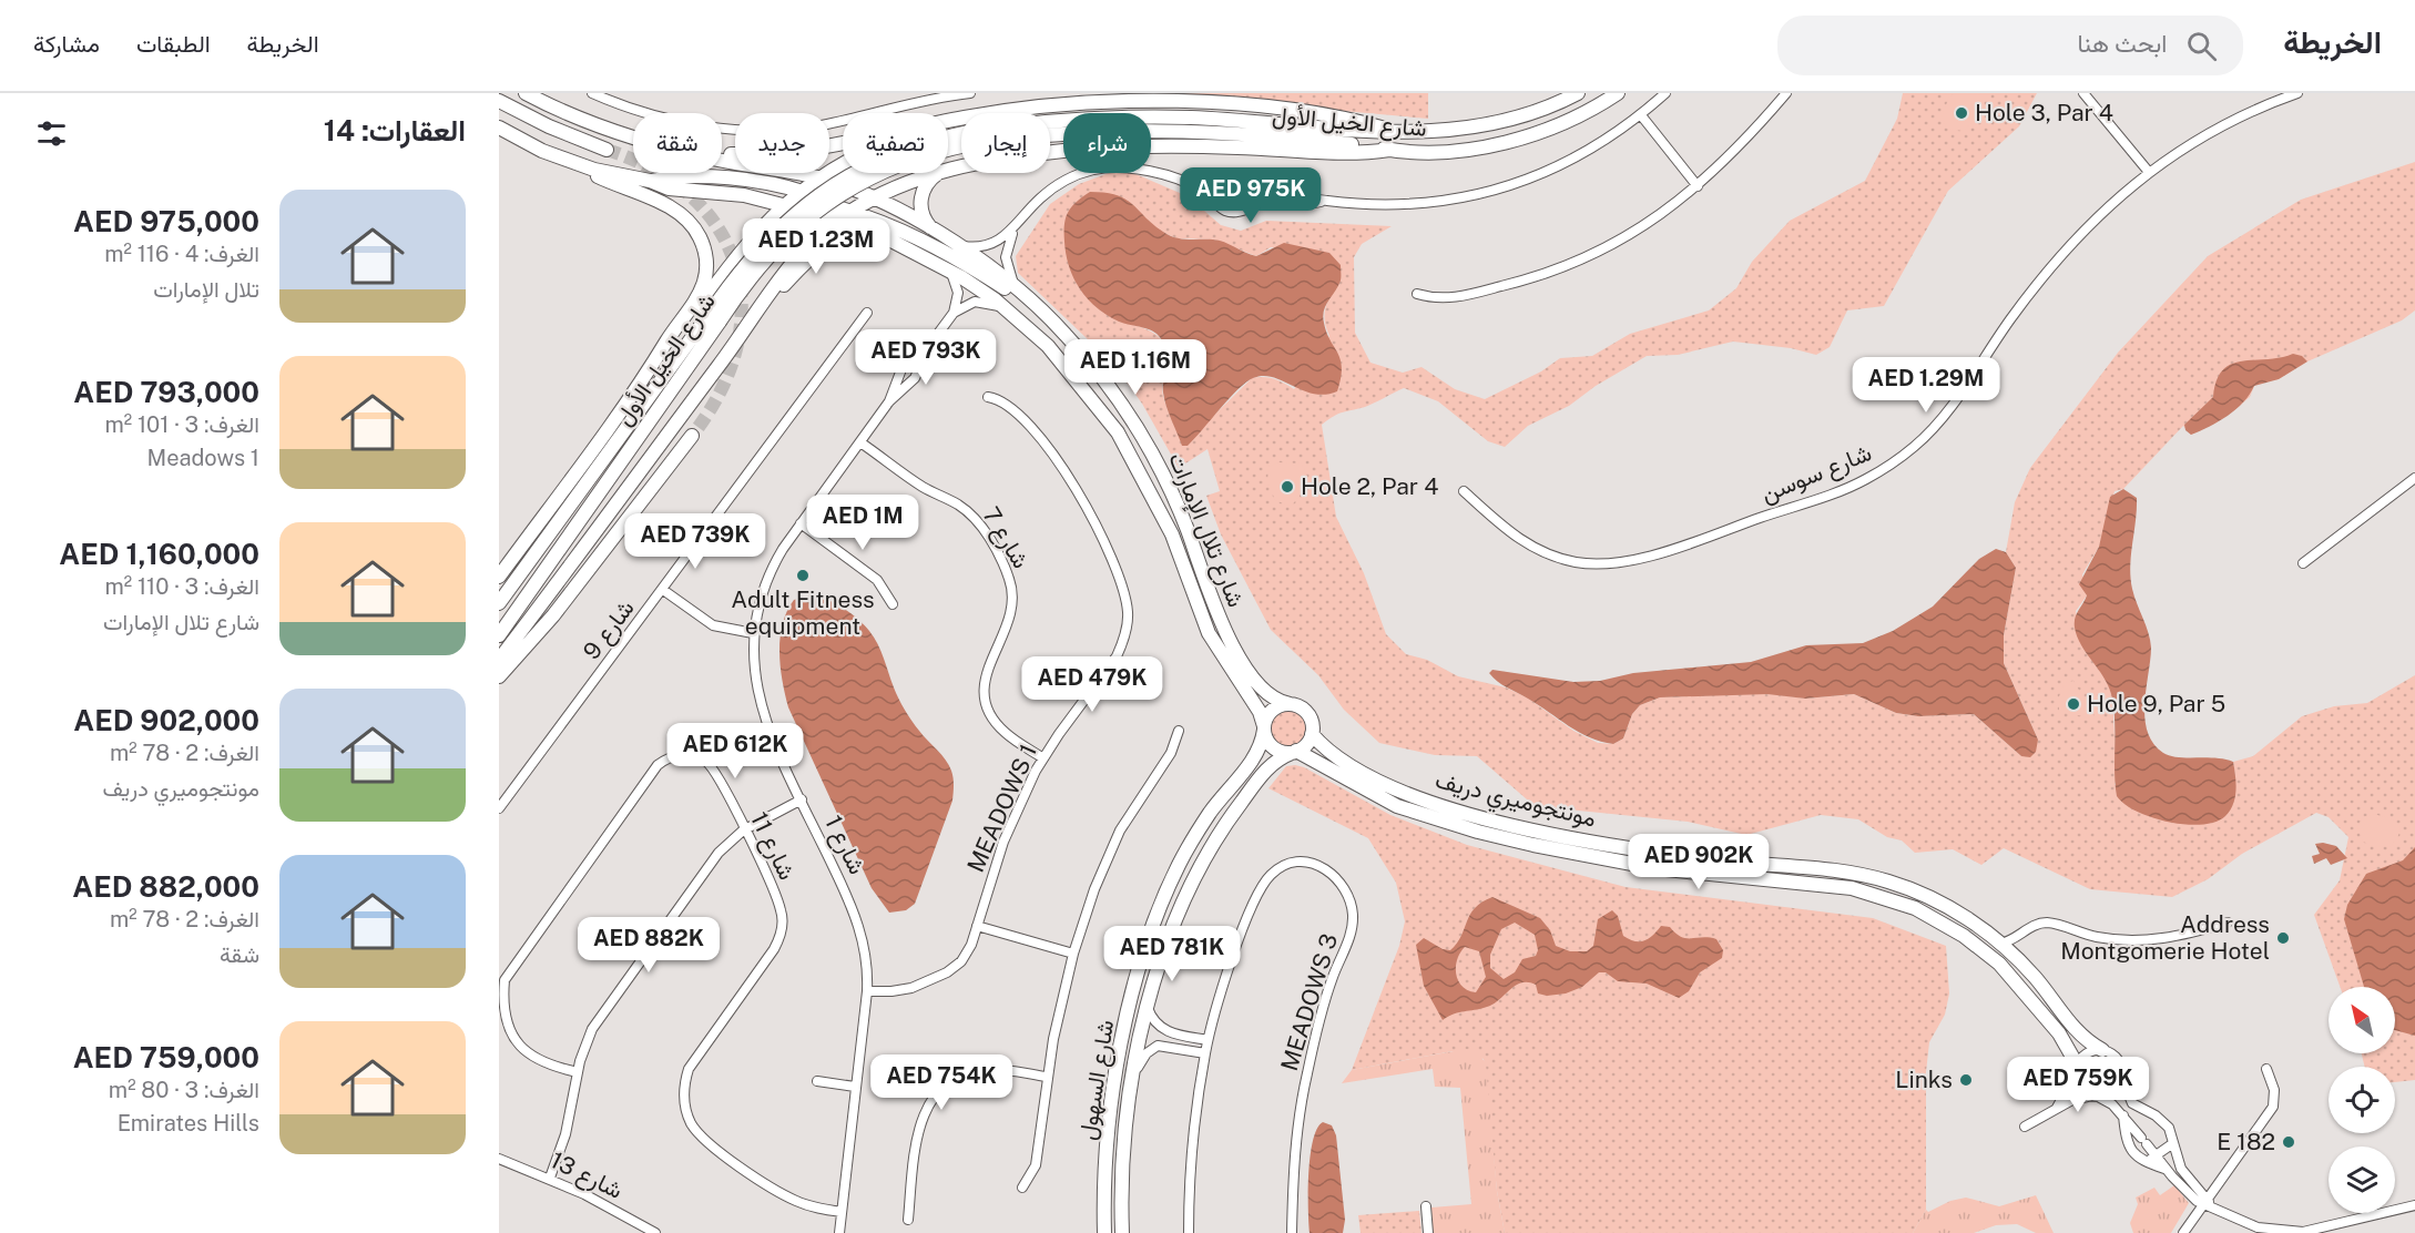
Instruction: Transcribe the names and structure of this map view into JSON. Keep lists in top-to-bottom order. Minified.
{"streets":{"main road":["شارع الخيل الأول","شارع تلال الإمارات","مونتجوميري دريف","شارع السهول"],"street":["شارع سوسن","شارع 7","شارع 9","MEADOWS 1","شارع 1","شارع 11","MEADOWS 3","شارع 13"]},"crossings":[["شارع تلال الإمارات","مونتجوميري دريف"],["شارع تلال الإمارات","شارع السهول"],["شارع 7","MEADOWS 1"],["شارع 7","شارع 1"],["مونتجوميري دريف","شارع السهول"],["MEADOWS 1","شارع 1"],["شارع 1","شارع 11"]],"places":["Hole 3, Par 4","Hole 2, Par 4","Adult Fitness equipment","Hole 9, Par 5","Address Montgomerie Hotel","Links","E 182"],"north":"top left","page":{"header":"الخريطة","search":"ابحث هنا","nav":["الخريطة","الطبقات","مشاركة"],"heading":"العقارات: 14","chip":["شراء","إيجار","تصفية","جديد","شقة"],"price":["AED 975K","AED 1.23M","AED 793K","AED 1.16M","AED 1.29M","AED 1M","AED 739K","AED 479K","AED 612K","AED 902K","AED 882K","AED 781K","AED 754K","AED 759K"],"list":[{"name":"AED 975,000","note":"الغرف: 4 · 116 m² · تلال الإمارات"},{"name":"AED 793,000","note":"الغرف: 3 · 101 m² · Meadows 1"},{"name":"AED 1,160,000","note":"الغرف: 3 · 110 m² · شارع تلال الإمارات"},{"name":"AED 902,000","note":"الغرف: 2 · 78 m² · مونتجوميري دريف"},{"name":"AED 882,000","note":"الغرف: 2 · 78 m² · شقة"},{"name":"AED 759,000","note":"الغرف: 3 · 80 m² · Emirates Hills"}]}}
